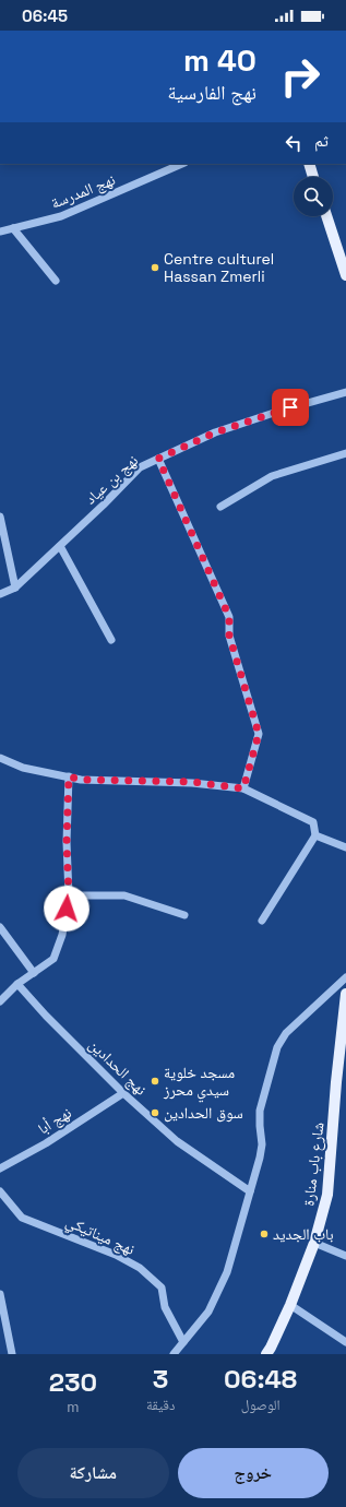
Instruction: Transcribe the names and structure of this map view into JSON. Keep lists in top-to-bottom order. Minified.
{"streets":{"main road":["شارع باب منارة"],"street":["نهج المدرسة","نهج بن عياد","نهج الحدادين","نهج أبا","نهج ميناتيكي"]},"crossings":[["نهج الحدادين","نهج أبا"]],"places":["Centre culturel Hassan Zmerli","مسجد خلوية سيدي محرز","سوق الحدادين","باب الجديد"],"page":{"status":"06:45","turn":["40 m","نهج الفارسية"],"then":"ثم","eta":["06:48","الوصول","3","دقيقة","230","m"],"buttons":["خروج","مشاركة"]}}
